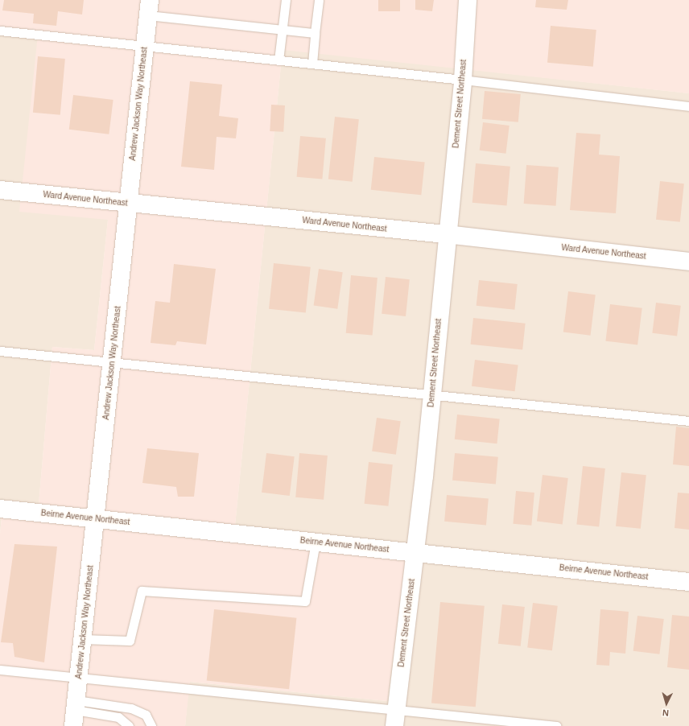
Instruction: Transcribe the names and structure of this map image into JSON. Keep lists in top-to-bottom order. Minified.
{"streets":{"street":["Andrew Jackson Way Northeast","Dement Street Northeast","Ward Avenue Northeast","Beirne Avenue Northeast"]},"crossings":[["Andrew Jackson Way Northeast","Ward Avenue Northeast"],["Andrew Jackson Way Northeast","Beirne Avenue Northeast"],["Dement Street Northeast","Ward Avenue Northeast"],["Dement Street Northeast","Beirne Avenue Northeast"]],"north":"bottom"}
